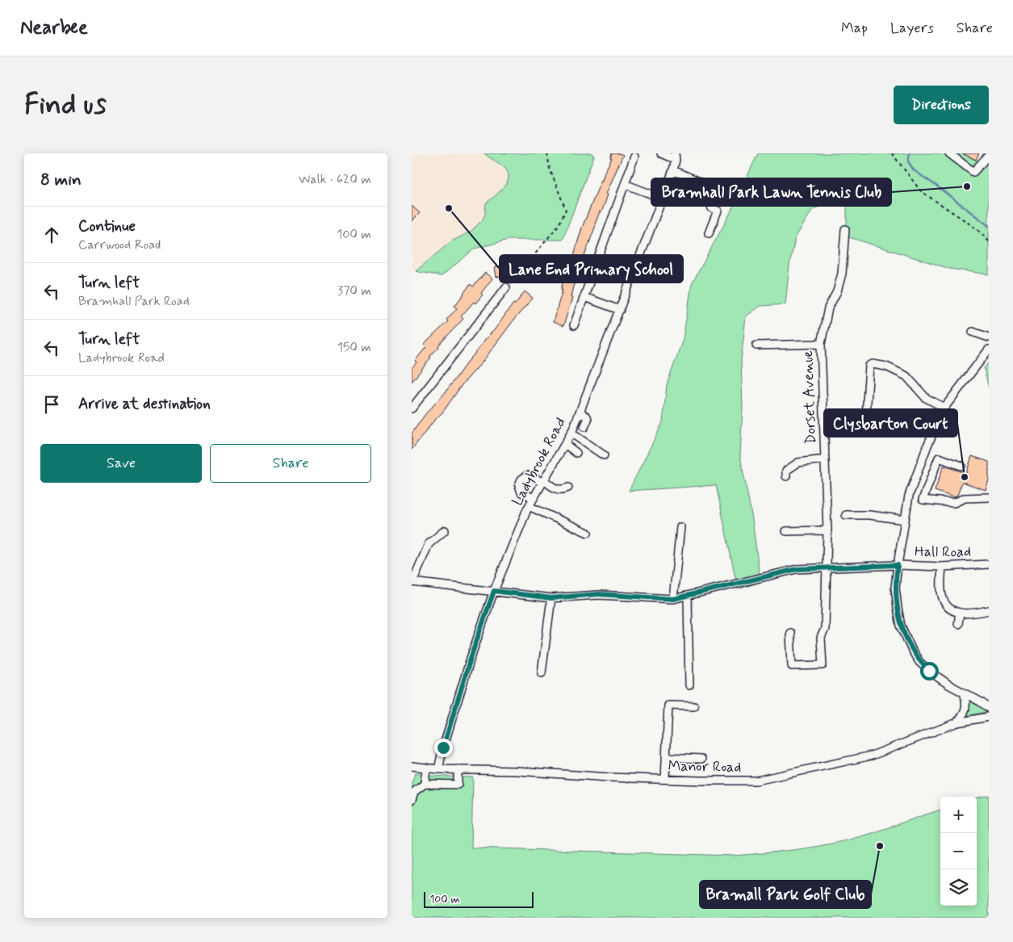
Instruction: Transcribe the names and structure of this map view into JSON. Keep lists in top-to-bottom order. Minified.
{"streets":{"street":["Dorset Avenue","Ladybrook Road","Hall Road","Manor Road"]},"crossings":[["Dorset Avenue","Hall Road"],["Ladybrook Road","Hall Road"],["Ladybrook Road","Manor Road"]],"places":["Bramhall Park Lawn Tennis Club","Lane End Primary School","Clysbarton Court","Bramall Park Golf Club"],"scale_bar":"100 m","page":{"header":"Nearbee","nav":["Map","Layers","Share"],"buttons":["Directions",["Save","Share"]],"title":"Find us","heading":["8 min","Walk · 620 m"],"list":[["Continue","Carrwood Road","100 m"],["Turn left","Bramhall Park Road","370 m"],["Turn left","Ladybrook Road","150 m"],"Arrive at destination"],"map_buttons":["+","−"],"scale":"100 m"}}
